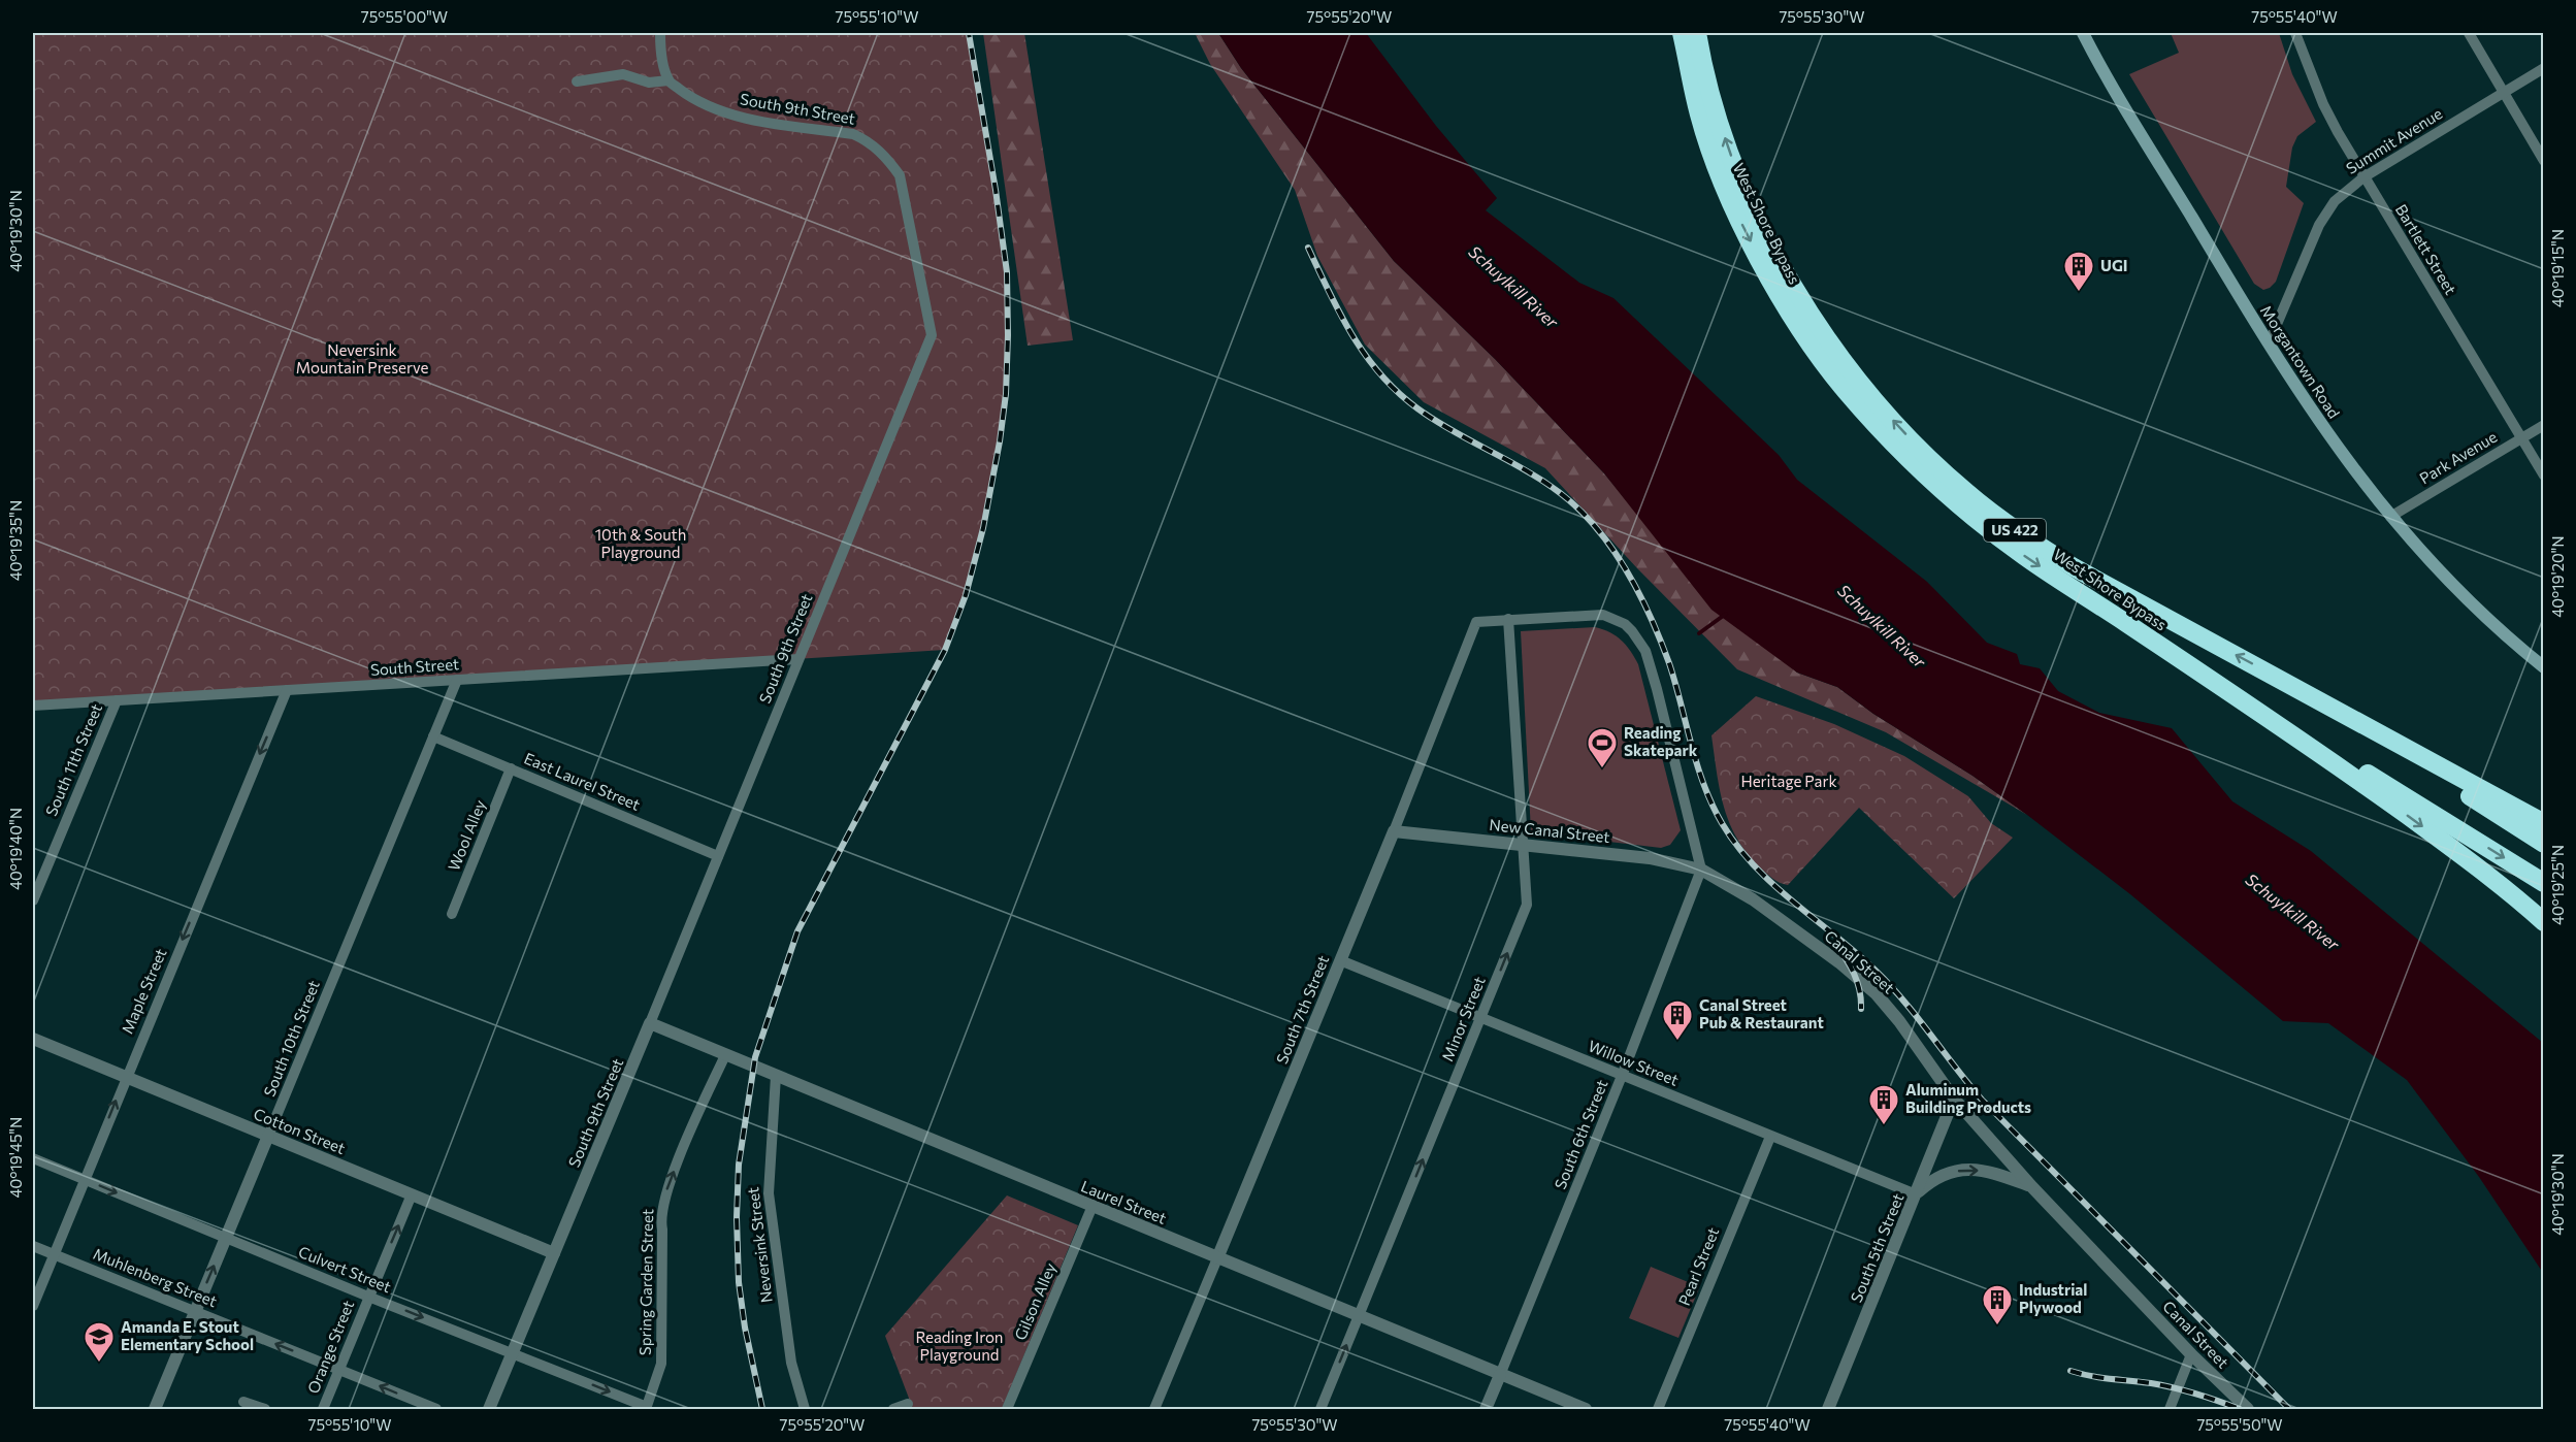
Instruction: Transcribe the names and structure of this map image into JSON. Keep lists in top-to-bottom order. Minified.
{"streets":{"highway":["West Shore Bypass","US 422"],"main road":["Morgantown Road"],"street":["South 9th Street","Summit Avenue","Bartlett Street","Park Avenue","South Street","South 11th Street","East Laurel Street","New Canal Street","Wool Alley","Canal Street","Maple Street","South 7th Street","Minor Street","South 10th Street","Willow Street","Cotton Street","South 6th Street","Laurel Street","Neversink Street","South 5th Street","Pearl Street","Culvert Street","Muhlenberg Street","Spring Garden Street","Gilson Alley","Orange Street"]},"crossings":[["South 9th Street","South Street"],["South 9th Street","East Laurel Street"],["South 9th Street","Cotton Street"],["South 9th Street","Laurel Street"],["South 9th Street","Culvert Street"],["Summit Avenue","Bartlett Street"],["Summit Avenue","Morgantown Road"],["Bartlett Street","Park Avenue"],["Morgantown Road","Park Avenue"],["South Street","South 11th Street"],["South Street","Maple Street"],["South Street","South 10th Street"],["East Laurel Street","Wool Alley"],["East Laurel Street","South 10th Street"],["New Canal Street","Canal Street"],["New Canal Street","South 7th Street"],["New Canal Street","Minor Street"],["New Canal Street","South 6th Street"],["Canal Street","South 6th Street"],["Canal Street","South 5th Street"],["Maple Street","Cotton Street"],["Maple Street","Culvert Street"],["Maple Street","Muhlenberg Street"],["South 7th Street","Minor Street"],["South 7th Street","Willow Street"],["South 7th Street","Laurel Street"],["Minor Street","Willow Street"],["Minor Street","Laurel Street"],["South 10th Street","Cotton Street"],["South 10th Street","Culvert Street"],["South 10th Street","Muhlenberg Street"],["Willow Street","South 6th Street"],["Willow Street","South 5th Street"],["Willow Street","Pearl Street"],["Cotton Street","Orange Street"],["South 6th Street","Laurel Street"],["Laurel Street","Neversink Street"],["Laurel Street","Spring Garden Street"],["Laurel Street","Gilson Alley"],["Culvert Street","Spring Garden Street"],["Culvert Street","Orange Street"],["Muhlenberg Street","Orange Street"]],"one_way":["Minor Street","Culvert Street","Muhlenberg Street","Spring Garden Street","Orange Street"],"water":["Schuylkill River"],"parks":["Neversink Mountain Preserve","10th & South Playground","Heritage Park","Reading Iron Playground"],"places":{"building":["UGI","Canal Street Pub & Restaurant","Aluminum Building Products","Industrial Plywood"],"sports":["Reading Skatepark"],"school or university":["Amanda E. Stout Elementary School"]},"coordinates":["75°55'00\"W","75°55'10\"W","75°55'20\"W","75°55'30\"W","75°55'40\"W","40°19'30\"N","40°19'15\"N","40°19'35\"N","40°19'20\"N","40°19'40\"N","40°19'25\"N","40°19'45\"N","75°55'50\"W"]}
